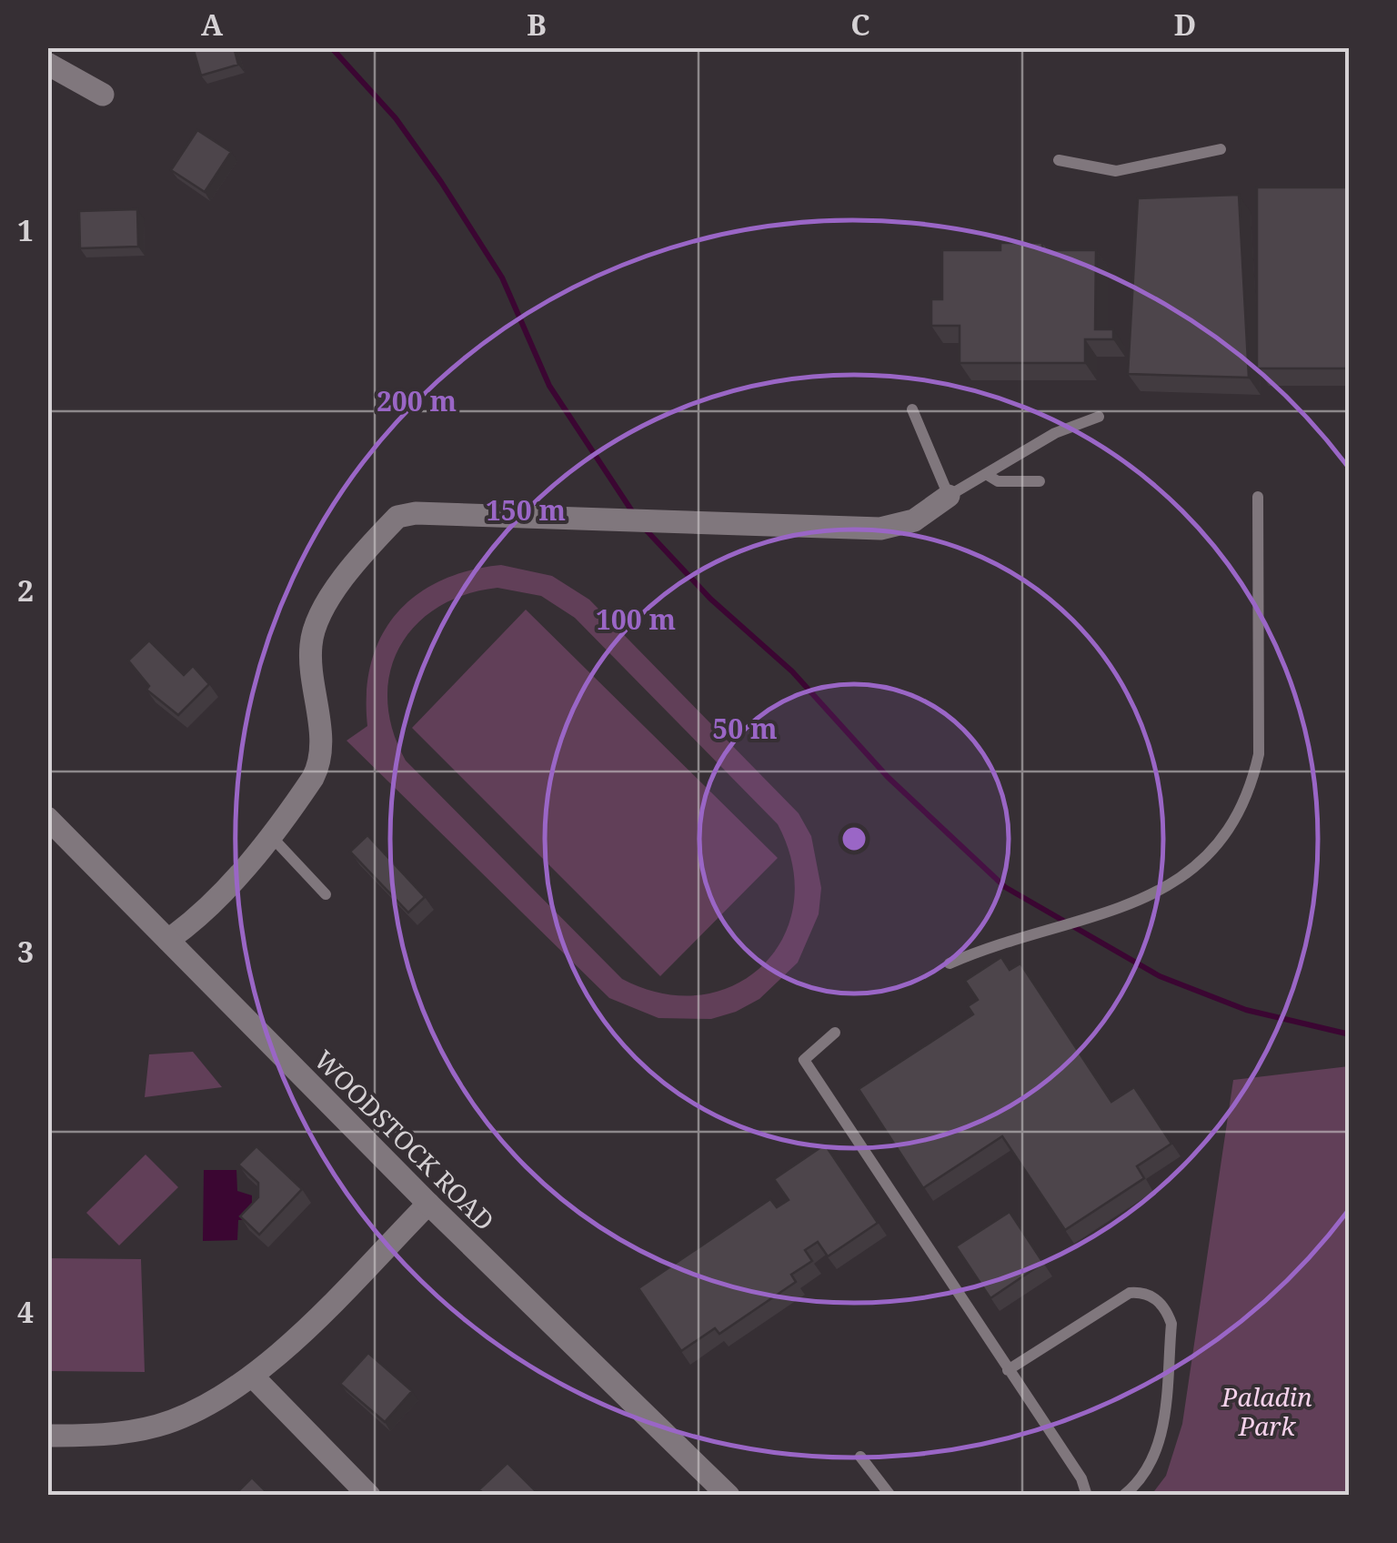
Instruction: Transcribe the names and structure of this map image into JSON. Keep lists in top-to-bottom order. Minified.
{"streets":{"street":["WOODSTOCK ROAD"]},"parks":["Paladin Park"],"grid":{"columns":["A","B","C","D"],"rows":["1","2","3","4"]},"rings":["200 m","150 m","100 m","50 m"]}
